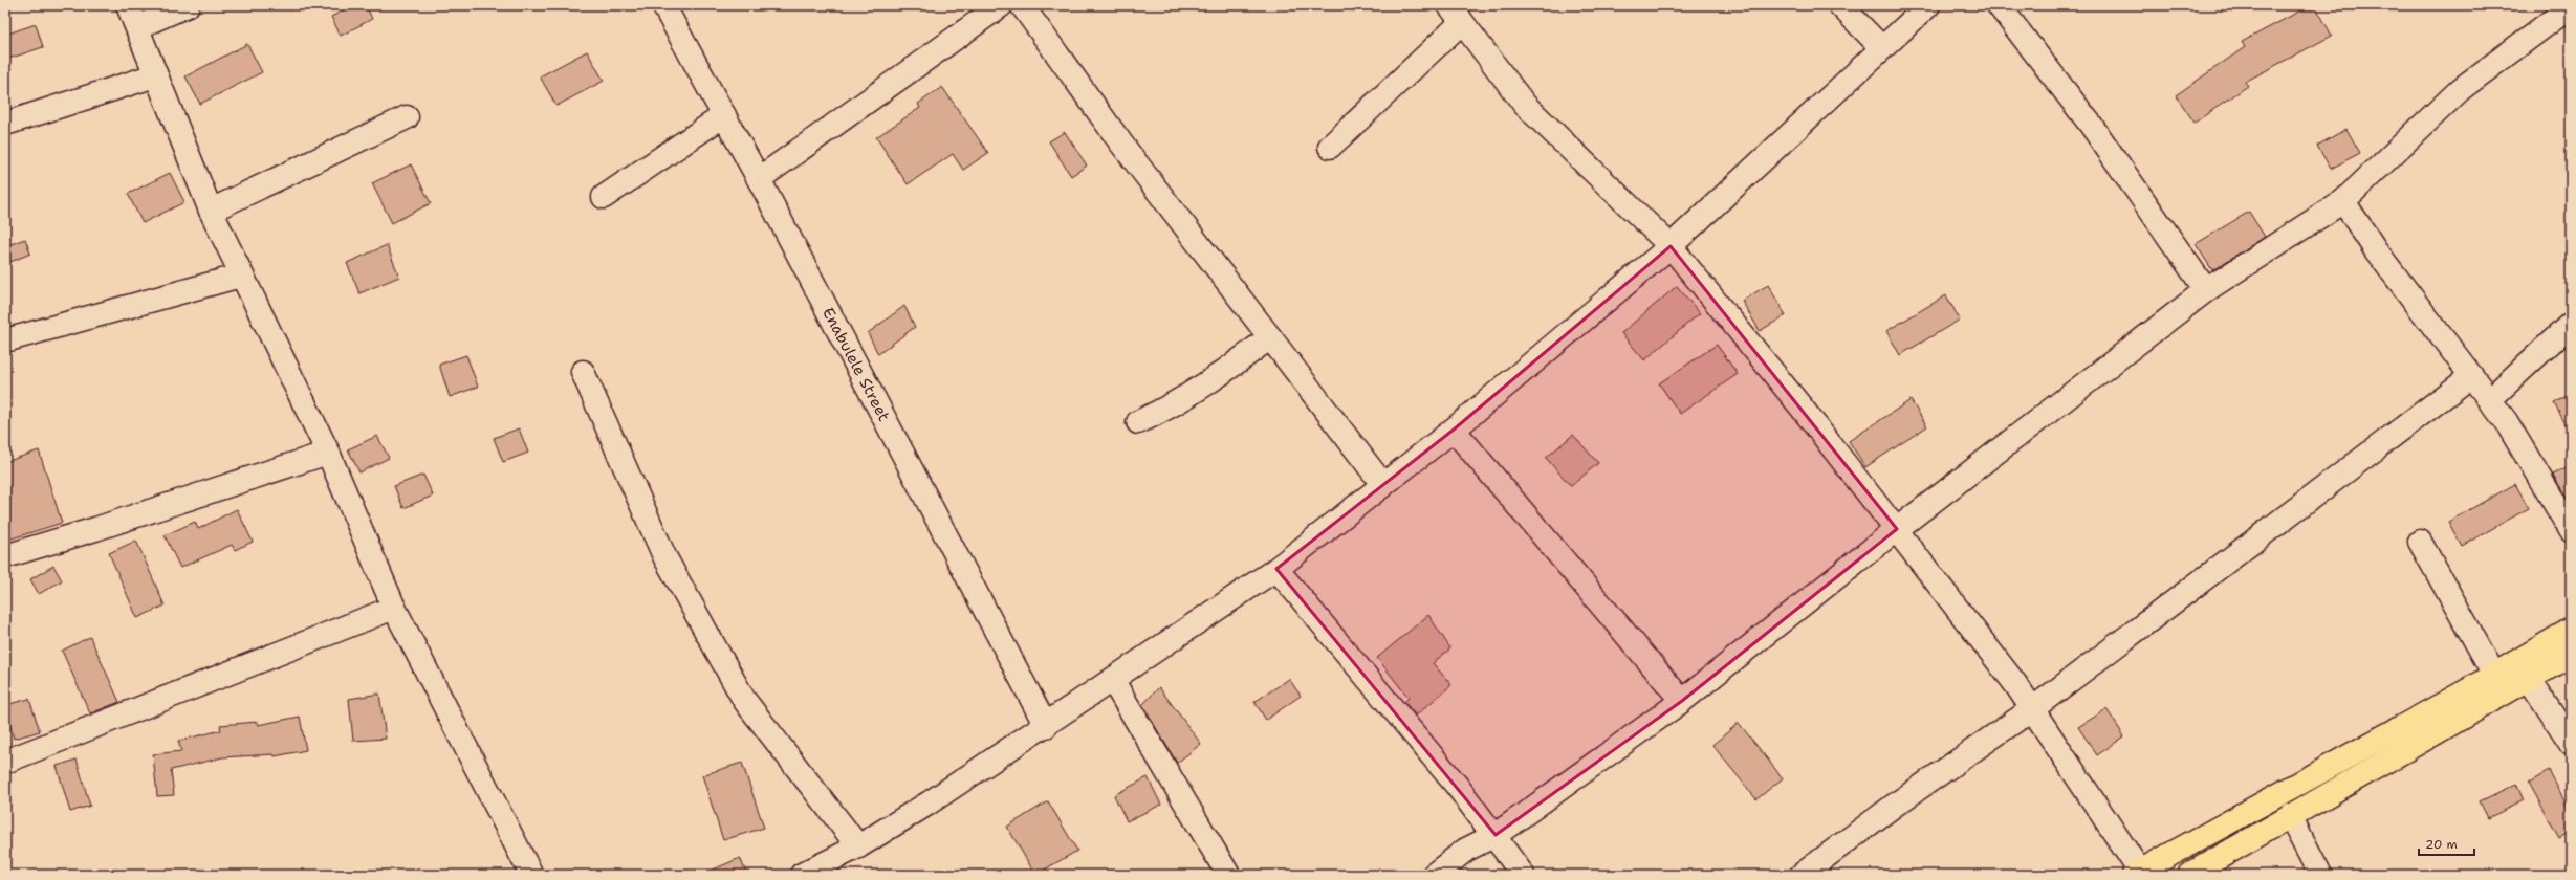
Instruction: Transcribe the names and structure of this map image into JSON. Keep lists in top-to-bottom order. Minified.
{"streets":{"street":["Enabulele Street"]},"scale_bar":"20 m"}
